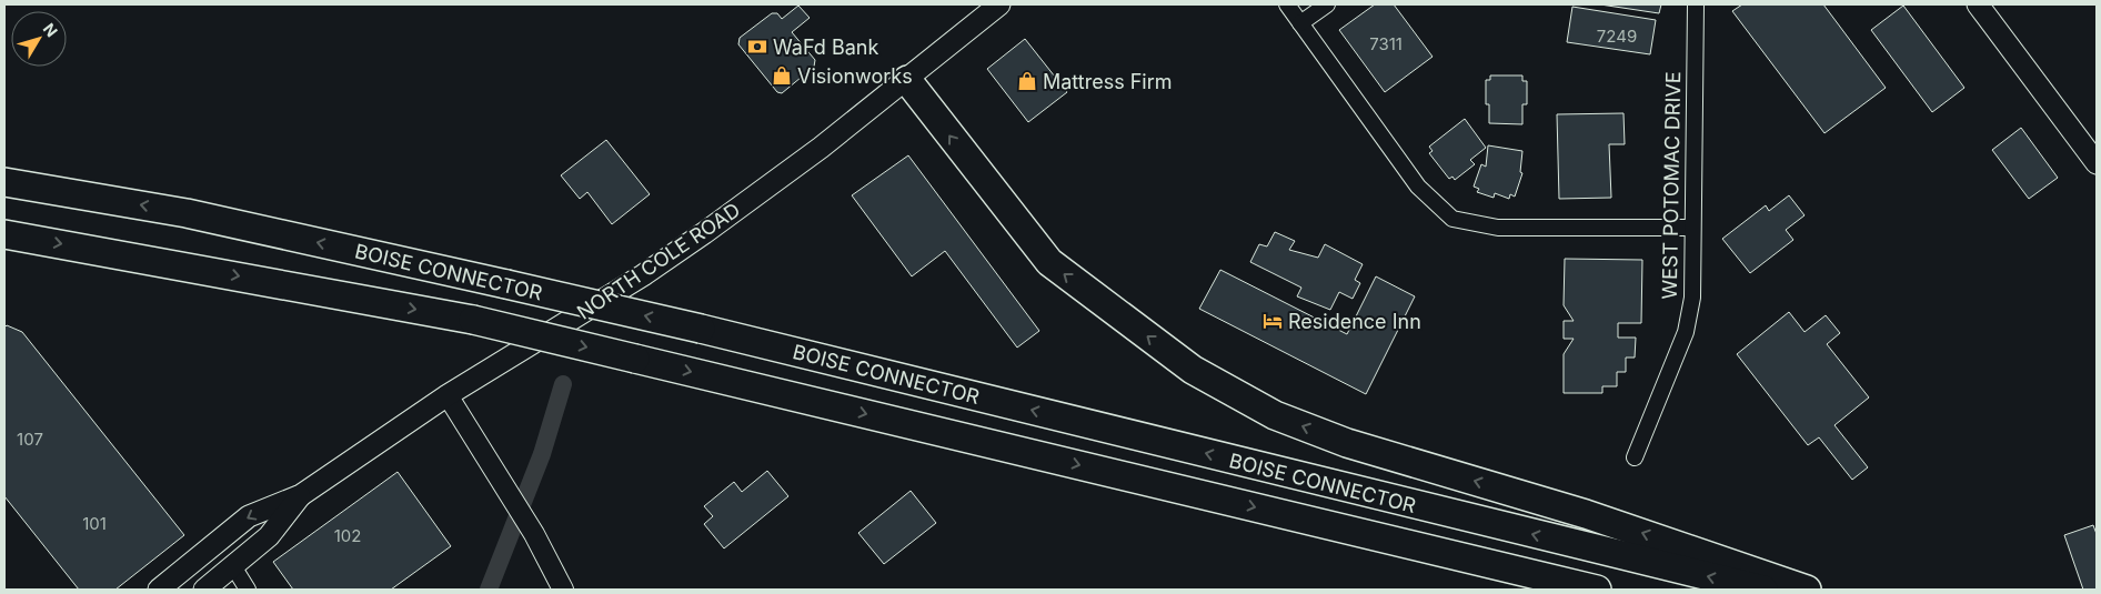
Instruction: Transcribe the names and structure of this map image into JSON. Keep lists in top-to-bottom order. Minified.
{"streets":{"highway":["BOISE CONNECTOR"],"main road":["NORTH COLE ROAD"],"street":["WEST POTOMAC DRIVE"]},"places":{"bank":["WaFd Bank"],"shop":["Visionworks","Mattress Firm"],"hotel":["Residence Inn"]},"house_numbers":["7249","7311","107","101","102"],"north":"top right"}
